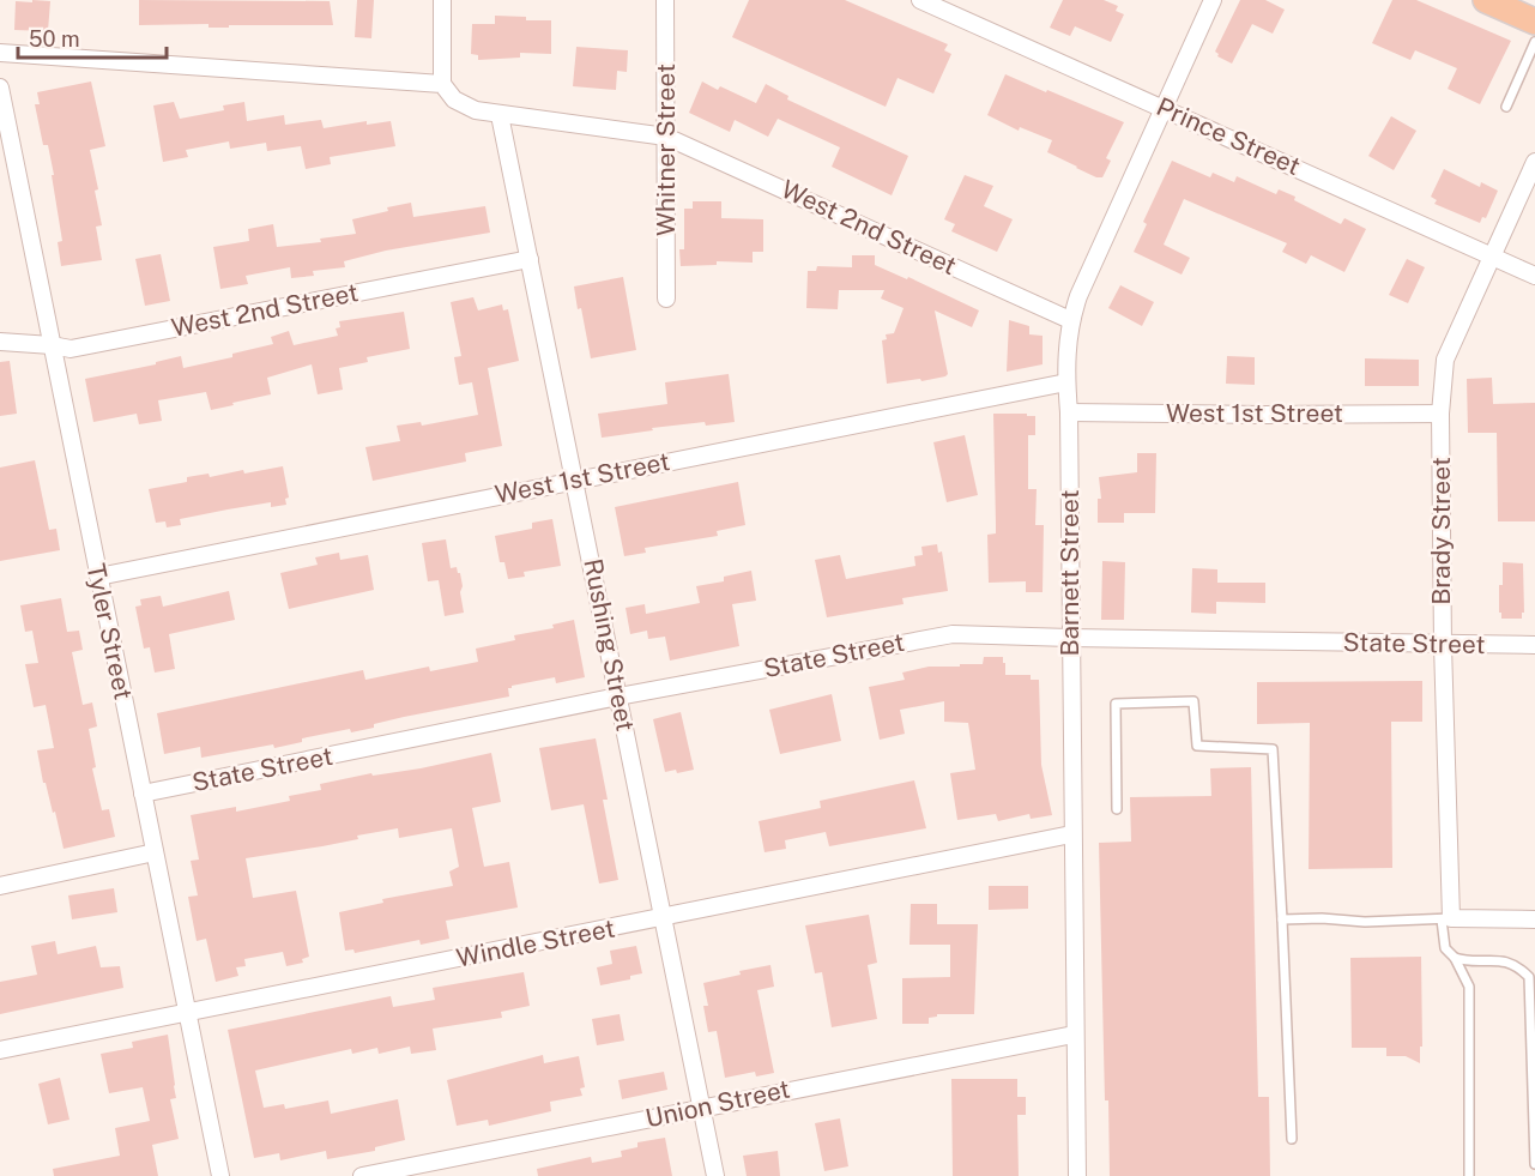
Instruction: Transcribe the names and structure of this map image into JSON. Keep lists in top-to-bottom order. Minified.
{"streets":{"street":["Prince Street","Whitner Street","West 2nd Street","West 1st Street","Brady Street","Barnett Street","Tyler Street","State Street","Rushing Street","Windle Street","Union Street"]},"crossings":[["Prince Street","Brady Street"],["Prince Street","Barnett Street"],["Whitner Street","West 2nd Street"],["West 2nd Street","Barnett Street"],["West 2nd Street","Tyler Street"],["West 2nd Street","Rushing Street"],["West 1st Street","Brady Street"],["West 1st Street","Barnett Street"],["West 1st Street","Tyler Street"],["West 1st Street","Rushing Street"],["Brady Street","State Street"],["Barnett Street","State Street"],["Barnett Street","Windle Street"],["Barnett Street","Union Street"],["Tyler Street","State Street"],["Tyler Street","Windle Street"],["State Street","Rushing Street"],["Rushing Street","Windle Street"],["Rushing Street","Union Street"]],"scale_bar":"50 m"}
